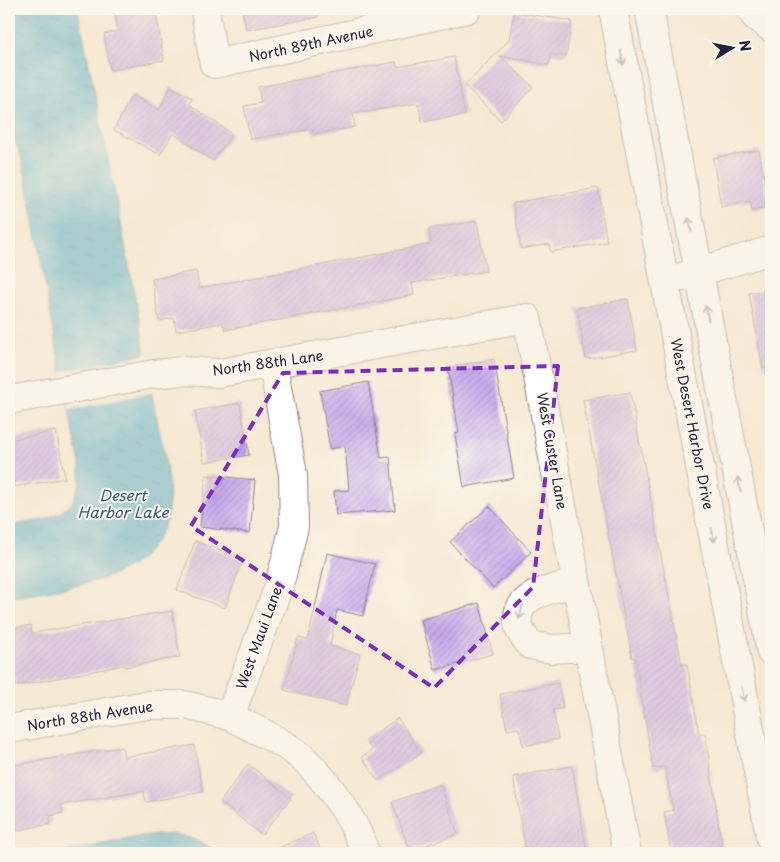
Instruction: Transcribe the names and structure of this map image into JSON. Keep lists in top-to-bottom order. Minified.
{"streets":{"street":["North 89th Avenue","North 88th Lane","West Desert Harbor Drive","West Custer Lane","West Maui Lane","North 88th Avenue"]},"crossings":[["North 88th Lane","West Custer Lane"],["North 88th Lane","West Maui Lane"],["West Maui Lane","North 88th Avenue"]],"water":["Desert Harbor Lake"],"north":"right"}
